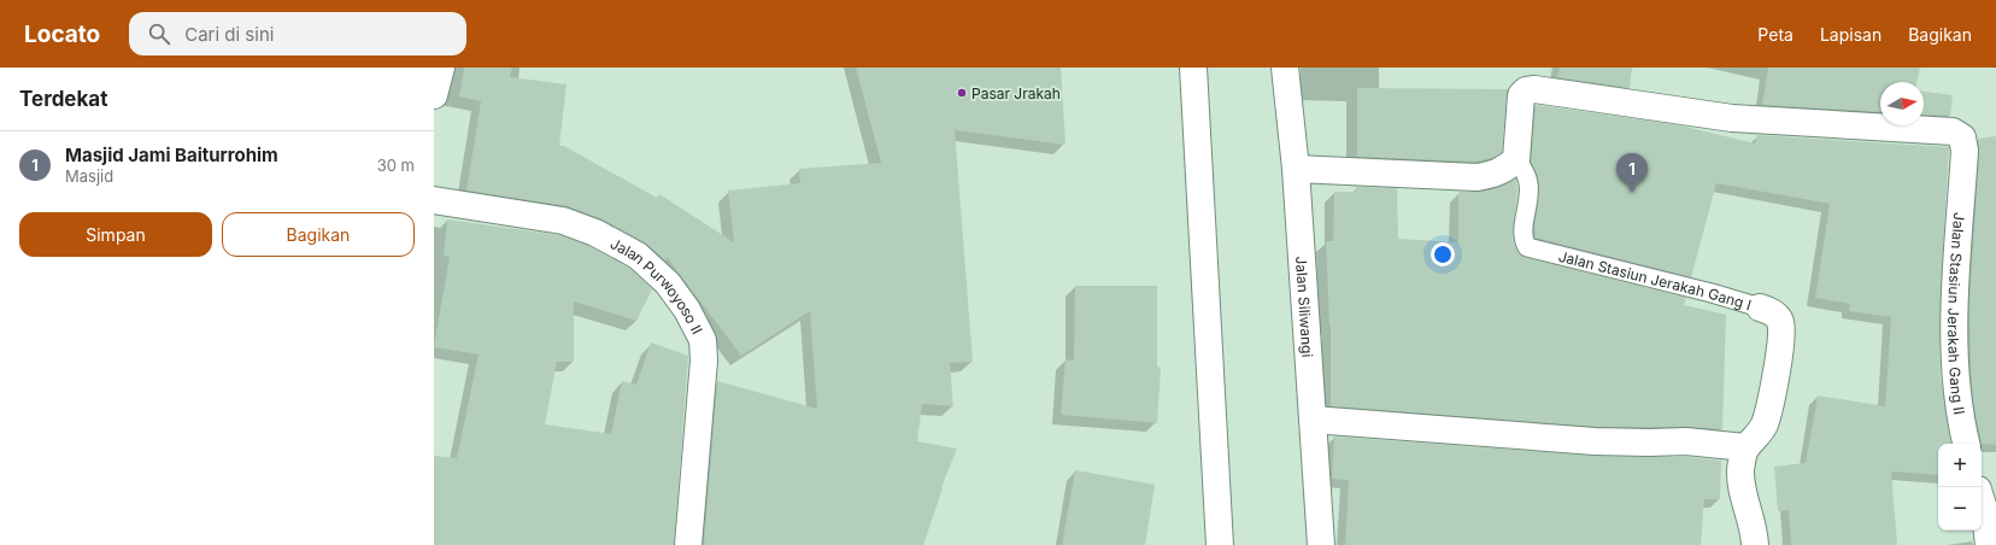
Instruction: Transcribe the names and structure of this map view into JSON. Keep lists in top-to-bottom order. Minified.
{"streets":{"main road":["Jalan Stasiun Jerakah Gang I","Jalan Purwoyoso II","Jalan Siliwangi","Jalan Stasiun Jerakah Gang II"]},"crossings":[["Jalan Stasiun Jerakah Gang I","Jalan Stasiun Jerakah Gang II"]],"places":["Pasar Jrakah"],"north":"right","page":{"header":"Locato","search":"Cari di sini","nav":["Peta","Lapisan","Bagikan"],"heading":"Terdekat","list":[{"mark":"1","name":"Masjid Jami Baiturrohim","note":"Masjid","value":"30 m"}],"pins":"1","buttons":["Simpan","Bagikan"],"map_buttons":["+","−"]}}
